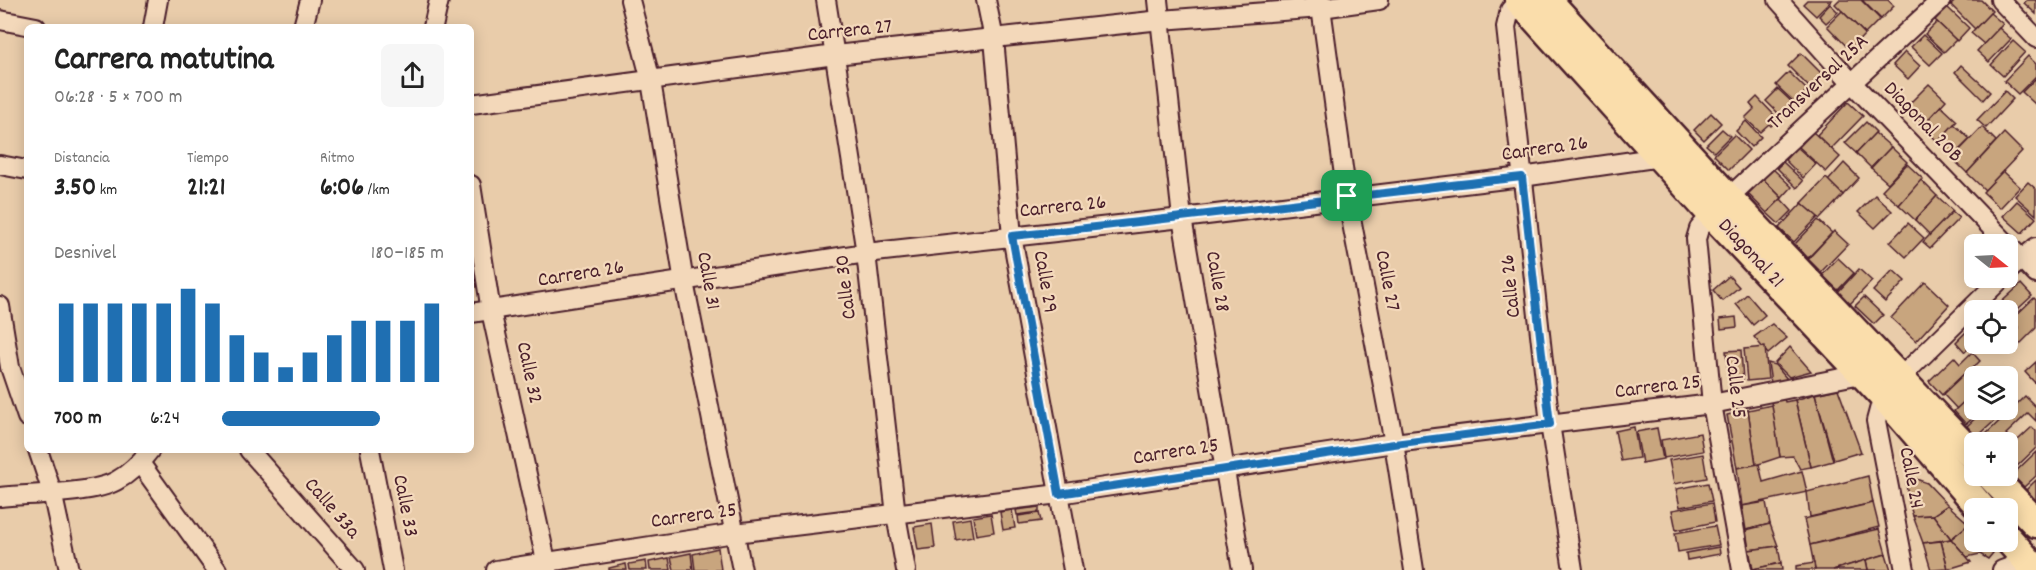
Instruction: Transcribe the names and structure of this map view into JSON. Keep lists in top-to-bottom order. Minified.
{"streets":{"highway":["Diagonal 21"],"street":["Carrera 27","Transversal 25A","Diagonal 20B","Carrera 26","Calle 31","Calle 27","Calle 29","Calle 28","Calle 26","Calle 30","Calle 32","Calle 25","Carrera 25","Calle 24","Calle 33","Calle 33a"]},"crossings":[["Carrera 27","Calle 31"],["Carrera 27","Calle 27"],["Carrera 27","Calle 29"],["Carrera 27","Calle 28"],["Carrera 27","Calle 30"],["Transversal 25A","Diagonal 20B"],["Transversal 25A","Diagonal 21"],["Transversal 25A","Calle 25"],["Carrera 26","Diagonal 21"],["Carrera 26","Calle 31"],["Carrera 26","Calle 27"],["Carrera 26","Calle 29"],["Carrera 26","Calle 28"],["Carrera 26","Calle 26"],["Carrera 26","Calle 30"],["Carrera 26","Calle 32"],["Diagonal 21","Calle 26"],["Diagonal 21","Calle 25"],["Diagonal 21","Carrera 25"],["Diagonal 21","Calle 24"],["Calle 31","Carrera 25"],["Calle 27","Carrera 25"],["Calle 29","Carrera 25"],["Calle 28","Carrera 25"],["Calle 26","Carrera 25"],["Calle 30","Carrera 25"],["Calle 32","Carrera 25"],["Calle 25","Carrera 25"]],"north":"right","page":{"heading":["Carrera matutina","06:28 · 5 × 700 m"],"stats":[["Distancia","3.50 km"],["Tiempo","21:21"],["Ritmo","6:06 /km"]],"chart":["Desnivel","180–185 m"],"map_buttons":["+","−"],"list":[{"name":"700 m","note":"6:24"}]}}
